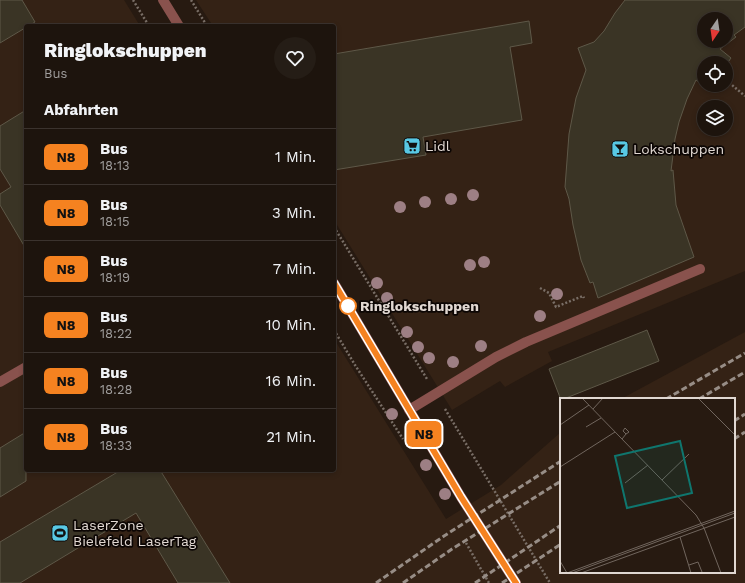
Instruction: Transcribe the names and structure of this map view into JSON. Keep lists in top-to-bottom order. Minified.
{"places":{"supermarket":["Lidl"],"bar":["Lokschuppen"],"other":["Ringlokschuppen"],"sports":["LaserZone Bielefeld LaserTag"]},"lines":["bus line N8"],"north":"bottom","page":{"on_map":"N8","heading":[["Ringlokschuppen","Bus"],"Abfahrten"],"list":[{"mark":"N8","name":"Bus","note":"18:13","value":"1 Min."},{"mark":"N8","name":"Bus","note":"18:15","value":"3 Min."},{"mark":"N8","name":"Bus","note":"18:19","value":"7 Min."},{"mark":"N8","name":"Bus","note":"18:22","value":"10 Min."},{"mark":"N8","name":"Bus","note":"18:28","value":"16 Min."},{"mark":"N8","name":"Bus","note":"18:33","value":"21 Min."}]}}
